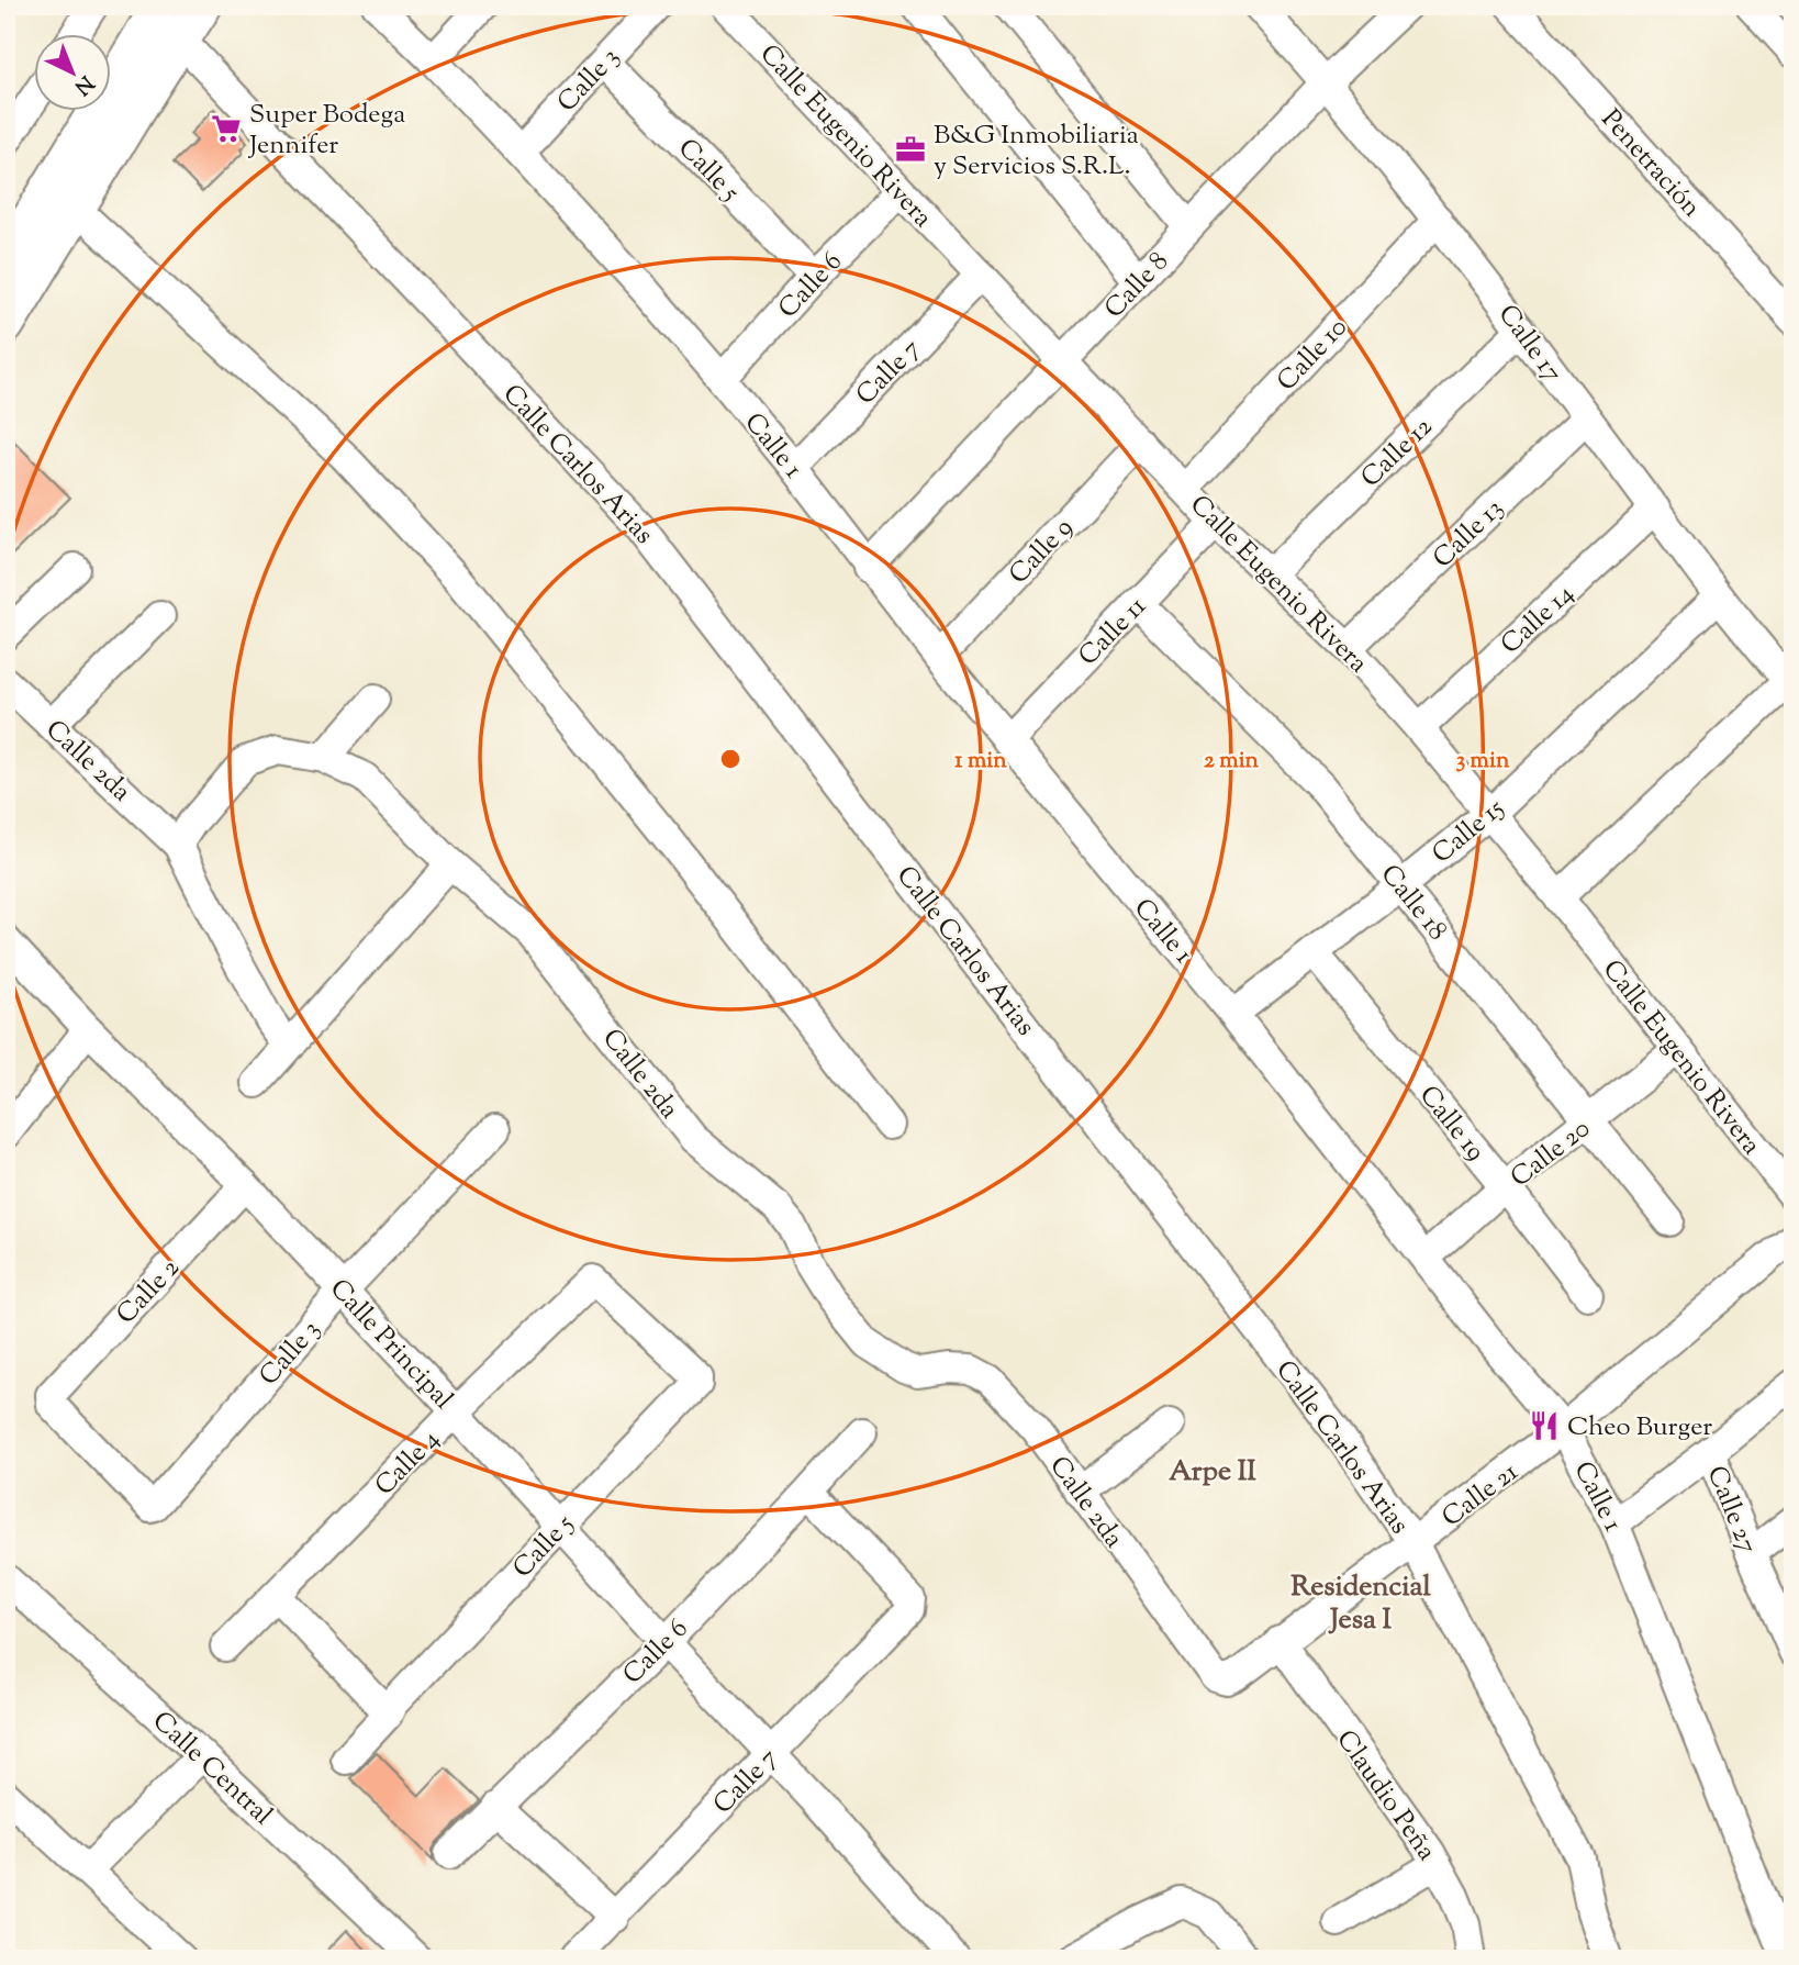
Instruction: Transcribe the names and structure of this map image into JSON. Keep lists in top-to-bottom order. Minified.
{"streets":{"street":["Calle 3","Calle Eugenio Rivera","Penetración","Calle 5","Calle 6","Calle 8","Calle 17","Calle 10","Calle 7","Calle 1","Calle 12","Calle Carlos Arias","Calle 13","Calle 9","Calle 14","Calle 11","Calle 2da","Calle 15","Calle 18","Calle 19","Calle 20","Calle 2","Calle Principal","Calle 4","Calle 21","Calle 27","Calle Central","Claudio Peña"]},"crossings":[["Calle 3","Calle 5"],["Calle 3","Calle 1"],["Calle 3","Calle 2"],["Calle 3","Calle Principal"],["Calle Eugenio Rivera","Calle 6"],["Calle Eugenio Rivera","Calle 8"],["Calle Eugenio Rivera","Calle 10"],["Calle Eugenio Rivera","Calle 7"],["Calle Eugenio Rivera","Calle 12"],["Calle Eugenio Rivera","Calle 13"],["Calle Eugenio Rivera","Calle 9"],["Calle Eugenio Rivera","Calle 14"],["Calle Eugenio Rivera","Calle 11"],["Calle Eugenio Rivera","Calle 15"],["Calle Eugenio Rivera","Calle 20"],["Calle 5","Calle 6"],["Calle 5","Calle Principal"],["Calle 5","Calle 4"],["Calle 6","Calle 7"],["Calle 6","Calle 1"],["Calle 6","Calle Principal"],["Calle 8","Calle 17"],["Calle 8","Calle 1"],["Calle 17","Calle 10"],["Calle 17","Calle 12"],["Calle 17","Calle 13"],["Calle 17","Calle 14"],["Calle 17","Calle 15"],["Calle 7","Calle 1"],["Calle 7","Calle Principal"],["Calle 1","Calle 9"],["Calle 1","Calle 11"],["Calle 1","Calle 15"],["Calle 1","Calle 20"],["Calle 1","Calle 21"],["Calle Carlos Arias","Calle 21"],["Calle 11","Calle 18"],["Calle 2da","Calle 21"],["Calle 15","Calle 18"],["Calle 15","Calle 19"],["Calle 18","Calle 20"],["Calle 19","Calle 20"],["Calle 2","Calle Principal"],["Calle Principal","Calle 4"],["Calle 21","Claudio Peña"]],"districts":["Arpe II","Residencial Jesa I"],"places":{"supermarket":["Super Bodega Jennifer"],"office":["B&G Inmobiliaria y Servicios S.R.L."],"restaurant":["Cheo Burger"]},"north":"bottom right","rings":["1 min","2 min","3 min"]}
